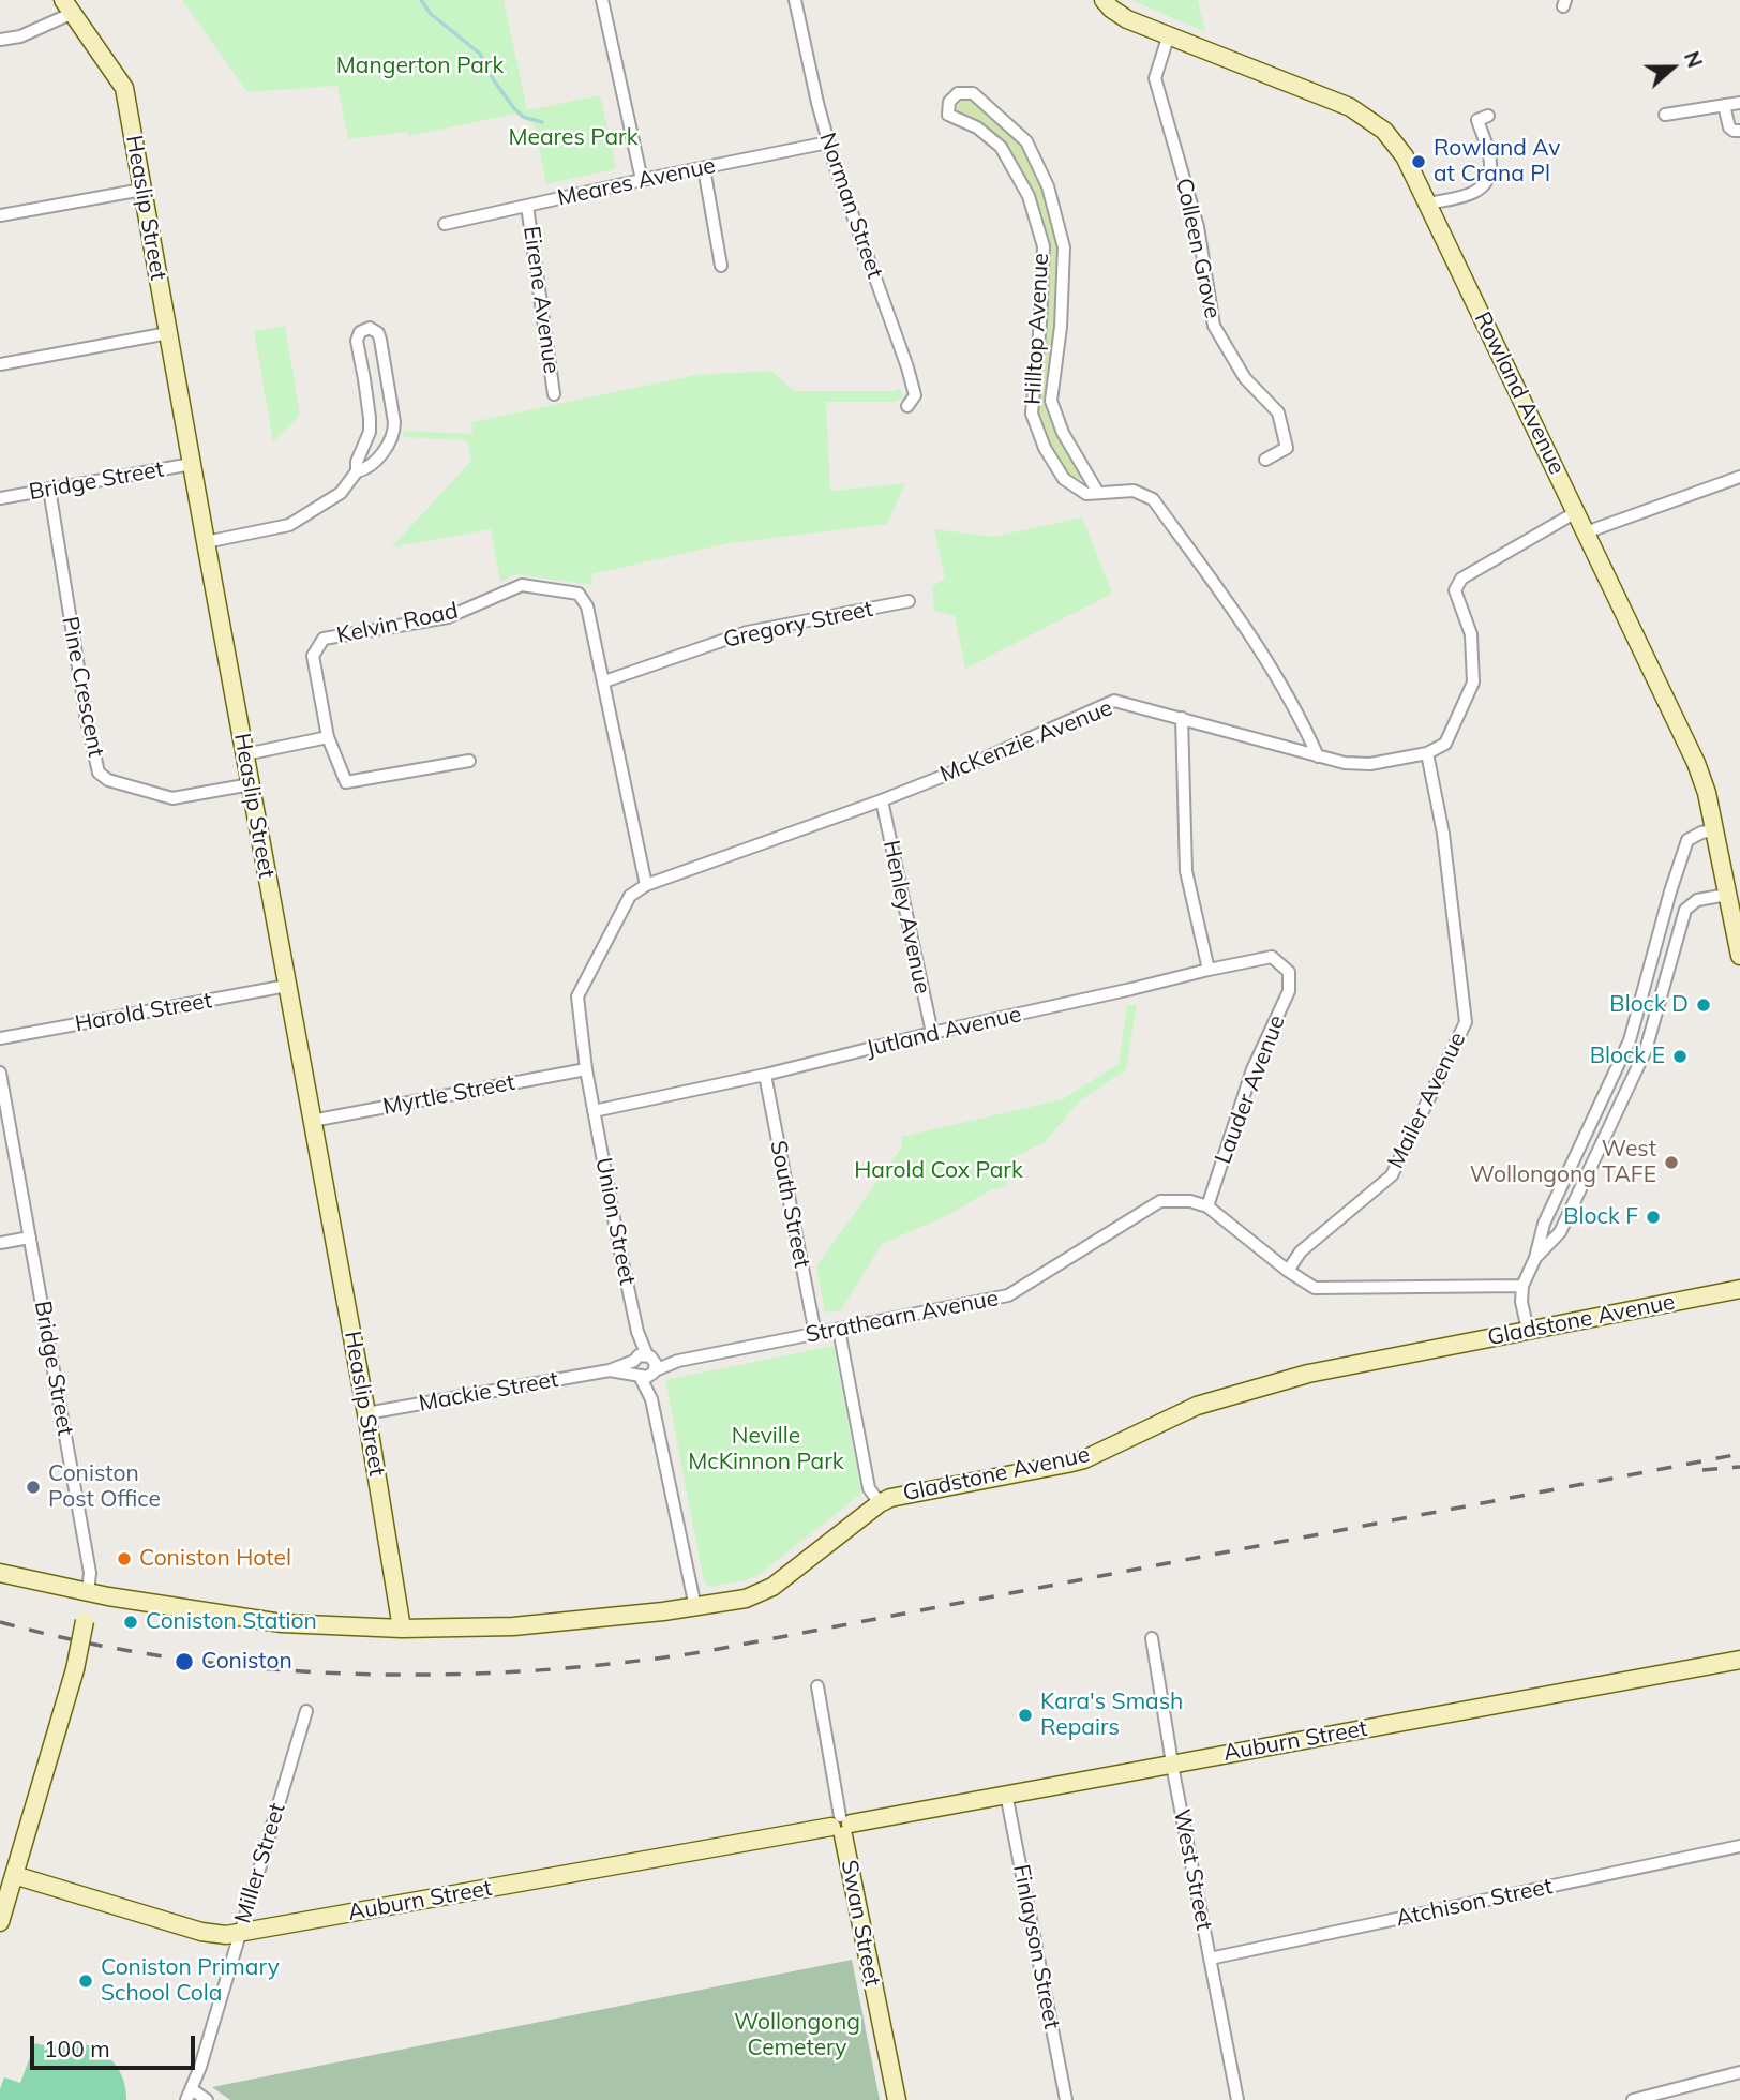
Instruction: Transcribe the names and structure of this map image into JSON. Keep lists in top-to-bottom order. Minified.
{"streets":{"street":["Meares Avenue","Norman Street","Heaslip Street","Colleen Grove","Eirene Avenue","Hilltop Avenue","Rowland Avenue","Bridge Street","Kelvin Road","Gregory Street","Pine Crescent","McKenzie Avenue","Henley Avenue","Harold Street","Jutland Avenue","Lauder Avenue","Myrtle Street","Mailer Avenue","South Street","Union Street","Strathearn Avenue","Gladstone Avenue","Mackie Street","Auburn Street","Miller Street","West Street","Atchison Street","Swan Street","Finlayson Street"]},"crossings":[["Meares Avenue","Norman Street"],["Meares Avenue","Eirene Avenue"],["Heaslip Street","Bridge Street"],["Heaslip Street","Pine Crescent"],["Heaslip Street","Harold Street"],["Heaslip Street","Myrtle Street"],["Heaslip Street","Gladstone Avenue"],["Heaslip Street","Mackie Street"],["Colleen Grove","Rowland Avenue"],["Hilltop Avenue","McKenzie Avenue"],["Bridge Street","Pine Crescent"],["Bridge Street","Gladstone Avenue"],["Bridge Street","Auburn Street"],["Kelvin Road","Gregory Street"],["Kelvin Road","McKenzie Avenue"],["McKenzie Avenue","Henley Avenue"],["McKenzie Avenue","Jutland Avenue"],["McKenzie Avenue","Myrtle Street"],["McKenzie Avenue","Mailer Avenue"],["McKenzie Avenue","Union Street"],["Henley Avenue","Jutland Avenue"],["Jutland Avenue","Lauder Avenue"],["Jutland Avenue","South Street"],["Jutland Avenue","Union Street"],["Lauder Avenue","Strathearn Avenue"],["South Street","Strathearn Avenue"],["Union Street","Strathearn Avenue"],["Union Street","Gladstone Avenue"],["Union Street","Mackie Street"],["Strathearn Avenue","Mackie Street"],["Auburn Street","Miller Street"],["Auburn Street","West Street"],["Auburn Street","Swan Street"],["Auburn Street","Finlayson Street"],["West Street","Atchison Street"]],"parks":["Mangerton Park","Meares Park","Harold Cox Park","Neville McKinnon Park","Wollongong Cemetery"],"places":["Rowland Av at Crana Pl","Block D","Block E","West Wollongong TAFE","Block F","Coniston Post Office","Coniston Hotel","Coniston Station","Coniston","Kara's Smash Repairs","Coniston Primary School Cola"],"scale_bar":"100 m","north":"right"}
